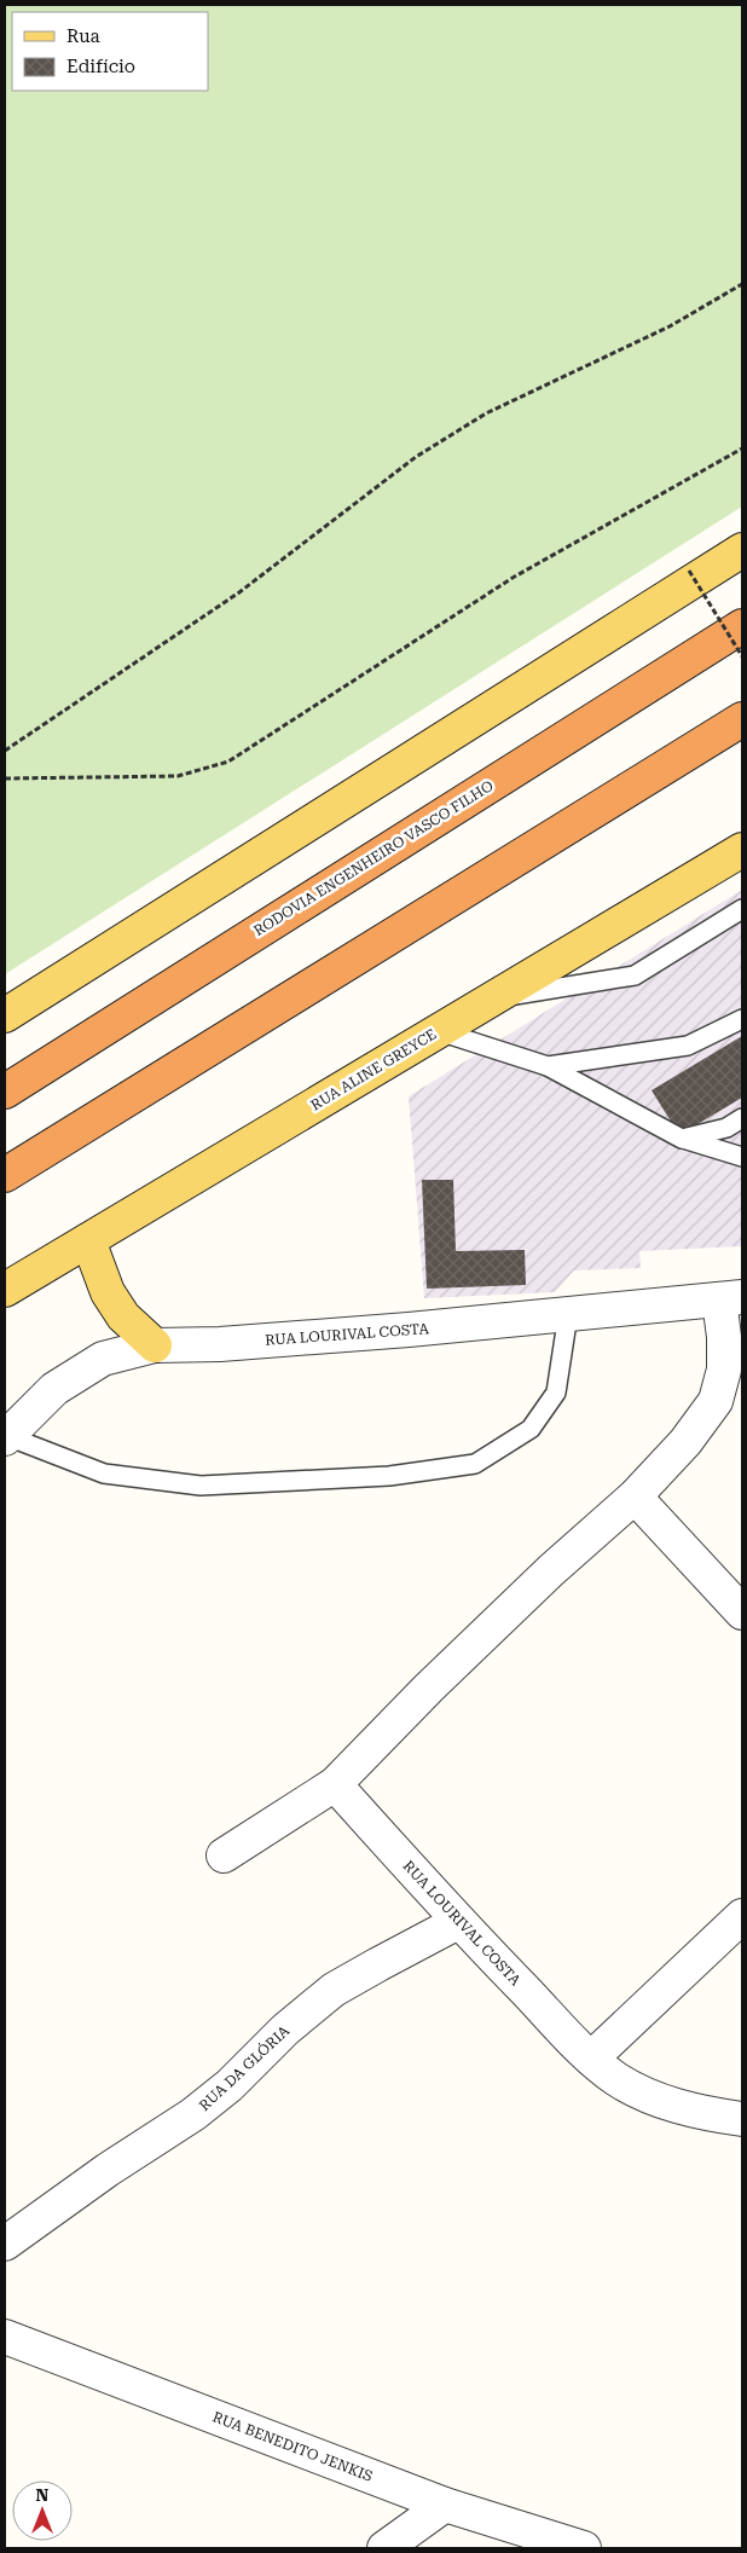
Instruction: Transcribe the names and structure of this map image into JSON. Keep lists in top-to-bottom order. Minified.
{"streets":{"highway":["RODOVIA ENGENHEIRO VASCO FILHO"],"main road":["RUA ALINE GREYCE"],"street":["RUA LOURIVAL COSTA","RUA DA GLÓRIA","RUA BENEDITO JENKIS"]},"crossings":[["RUA LOURIVAL COSTA","RUA DA GLÓRIA"]],"legend":["Rua","Edifício"],"north":"top"}
